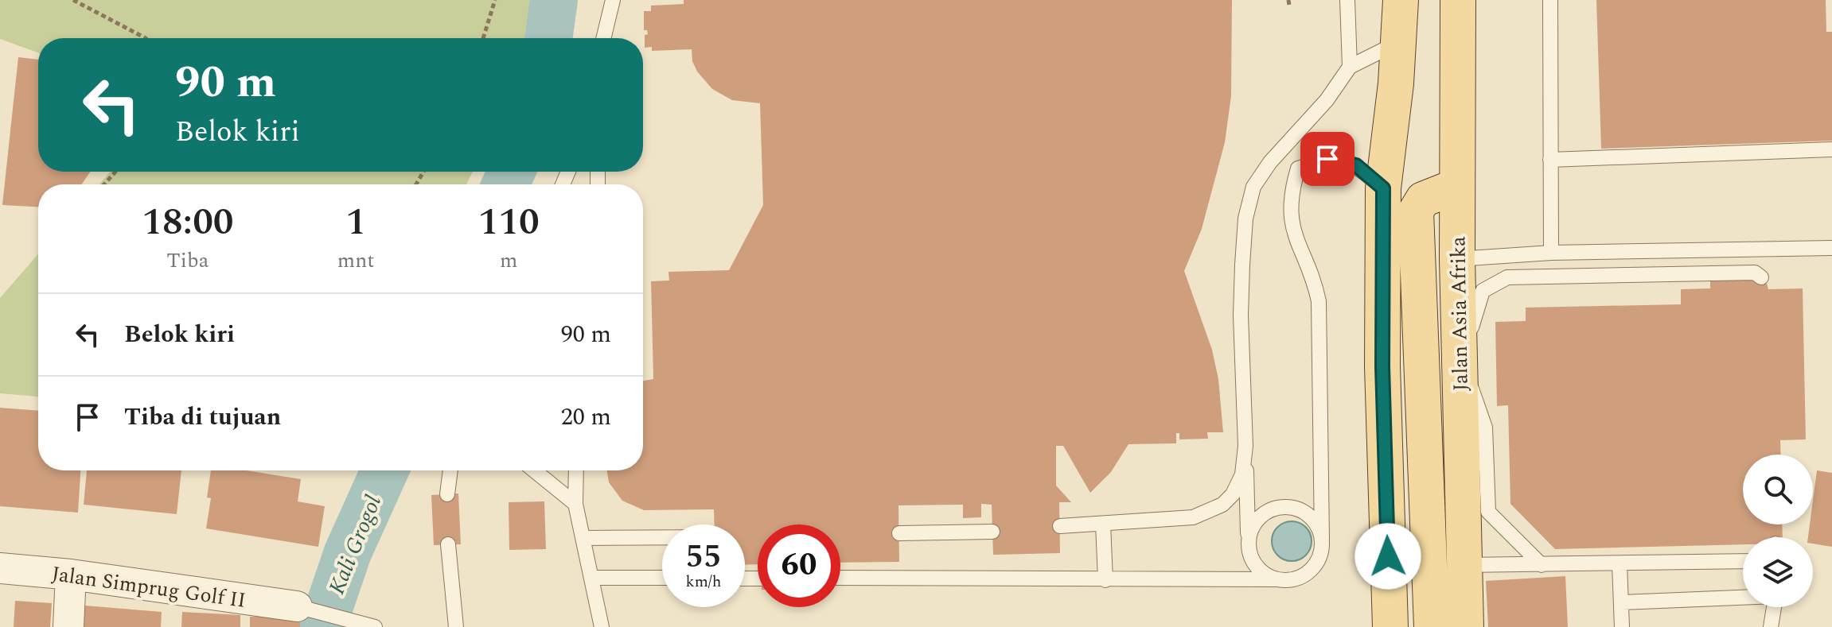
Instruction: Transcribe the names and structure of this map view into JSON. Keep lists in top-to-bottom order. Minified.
{"streets":{"main road":["Jalan Asia Afrika"],"street":["Jalan Simprug Golf II"]},"water":["Kali Grogol"],"page":{"turn":["90 m","Belok kiri"],"eta":["18:00","Tiba","1","mnt","110","m"],"list":[{"name":"Belok kiri","value":"90 m"},{"name":"Tiba di tujuan","value":"20 m"}],"speed":"55 km/h","limit":"60"}}
